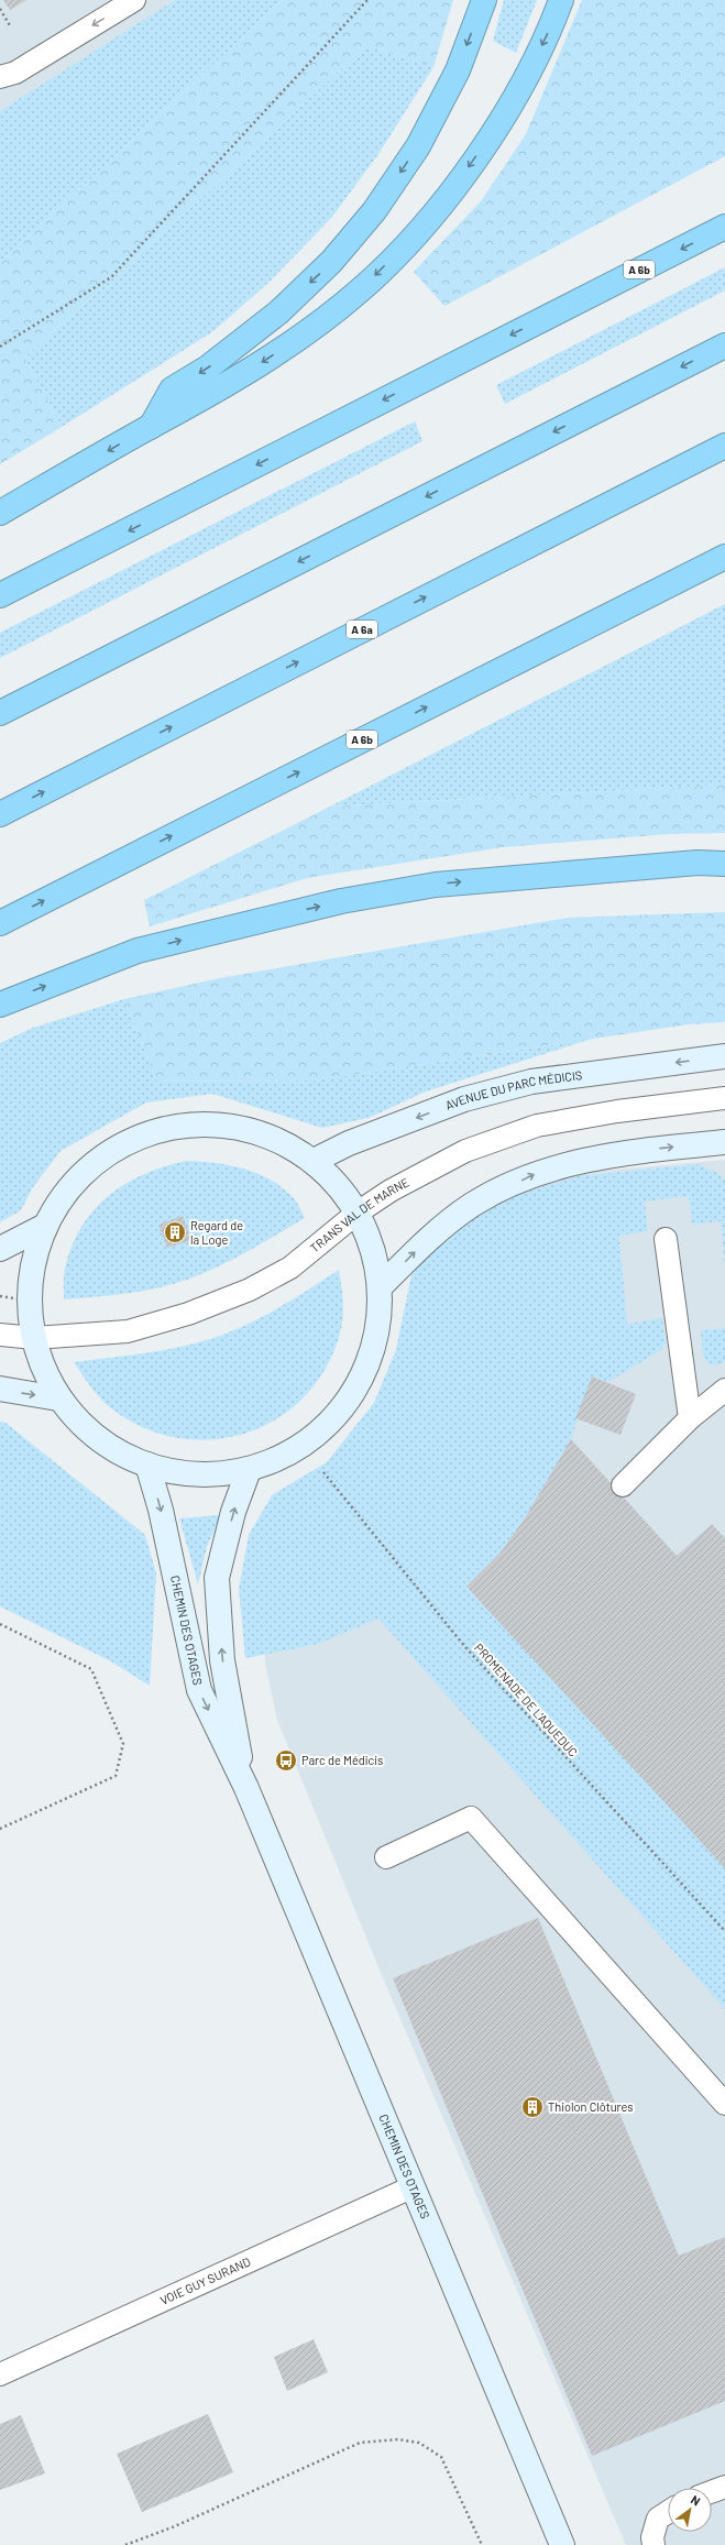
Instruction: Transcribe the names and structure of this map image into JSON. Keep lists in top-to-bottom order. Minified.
{"streets":{"highway":["A 6b","A 6a"],"street":["AVENUE DU PARC MÉDICIS","CHEMIN DES OTAGES"],"lane":["TRANS VAL DE MARNE","VOIE GUY SURAND"],"path":["PROMENADE DE L'AQUEDUC"]},"crossings":[["CHEMIN DES OTAGES","VOIE GUY SURAND"]],"places":{"building":["Regard de la Loge","Thiolon Clôtures"],"bus stop":["Parc de Médicis"]},"north":"top right"}
